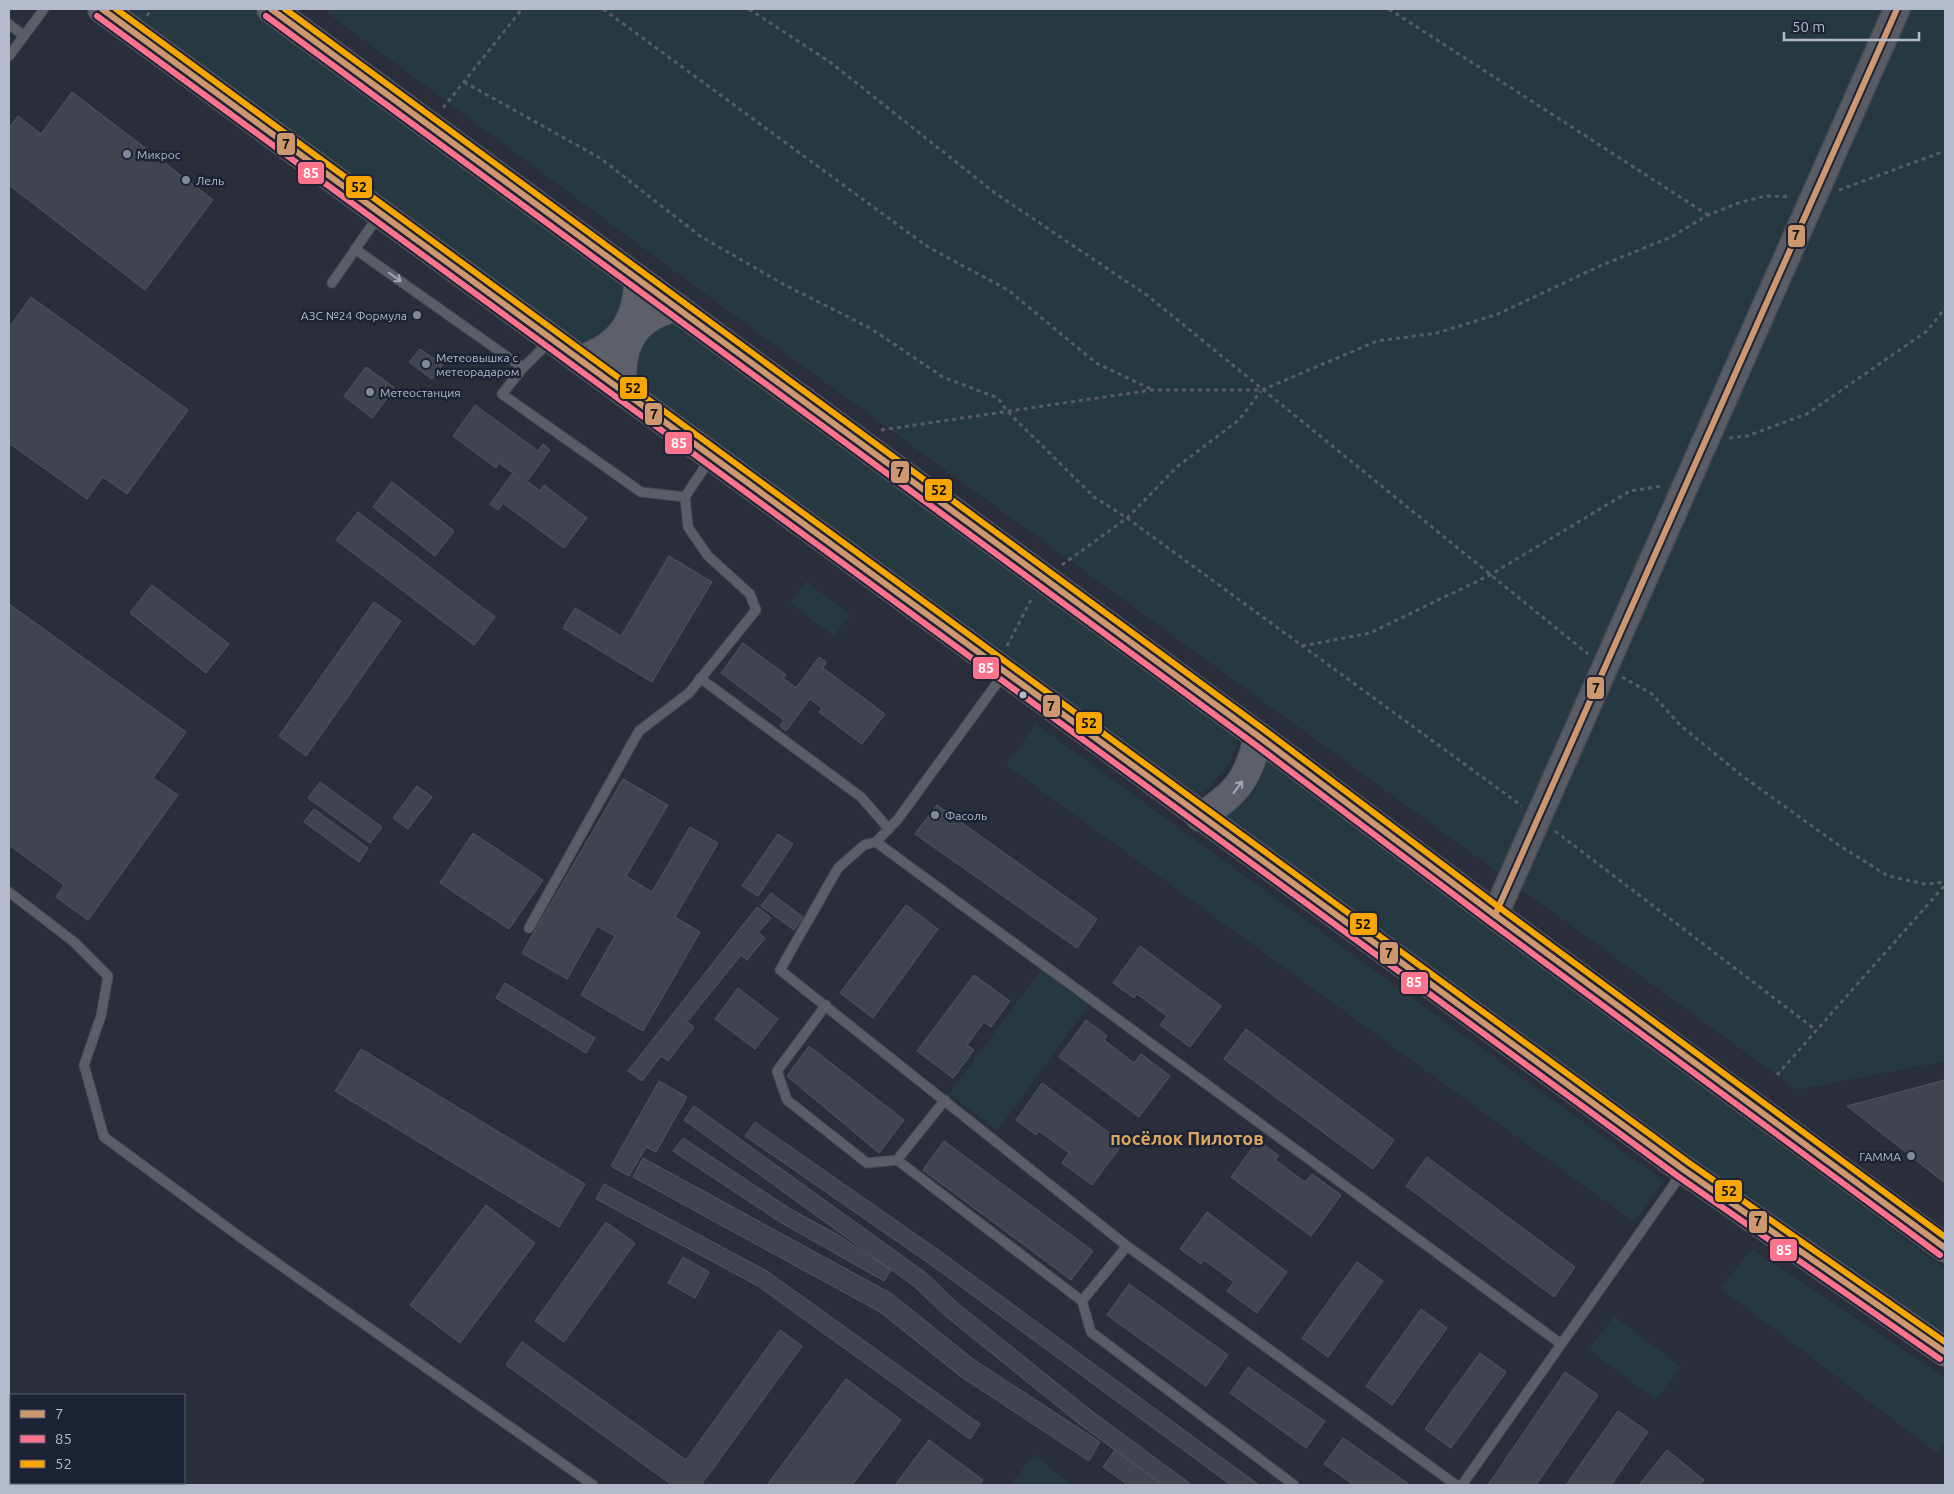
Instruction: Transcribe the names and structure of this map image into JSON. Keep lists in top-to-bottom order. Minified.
{"districts":["посёлок Пилотов"],"places":["Микрос","Лель","АЗС №24 Формула","Метеовышка с метеорадаром","Метеостанция","Фасоль","ГАММА"],"lines":["transit line 7","transit line 52","transit line 85"],"legend":["7","85","52"],"scale_bar":"50 m"}
